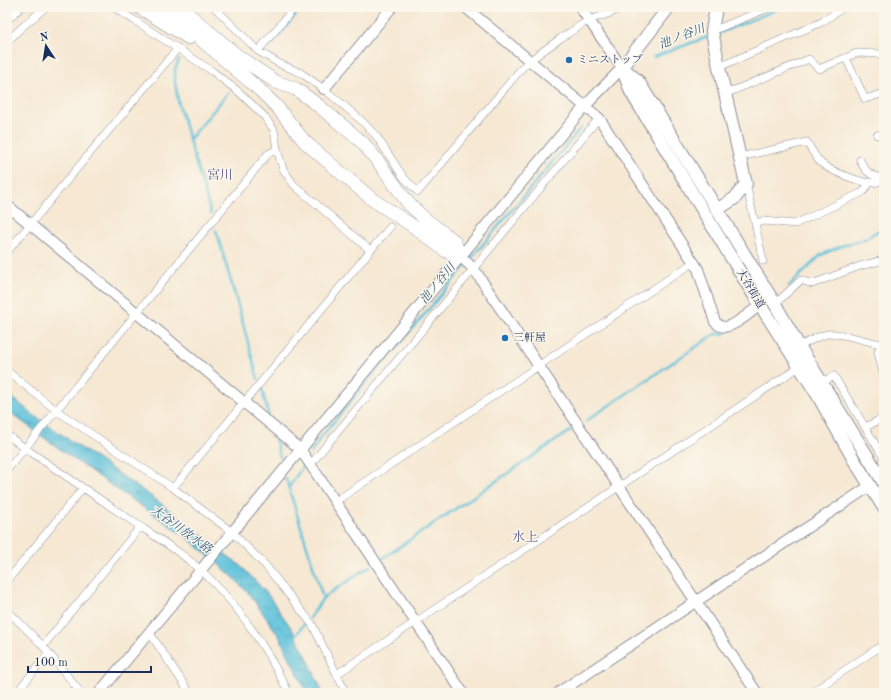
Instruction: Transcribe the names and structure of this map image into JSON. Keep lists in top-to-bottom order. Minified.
{"streets":{"main road":["大谷街道"]},"districts":["宮川","水上"],"water":["池ノ谷川","大谷川放水路"],"places":["ミニストップ","三軒屋"],"scale_bar":"100 m","north":"top"}
